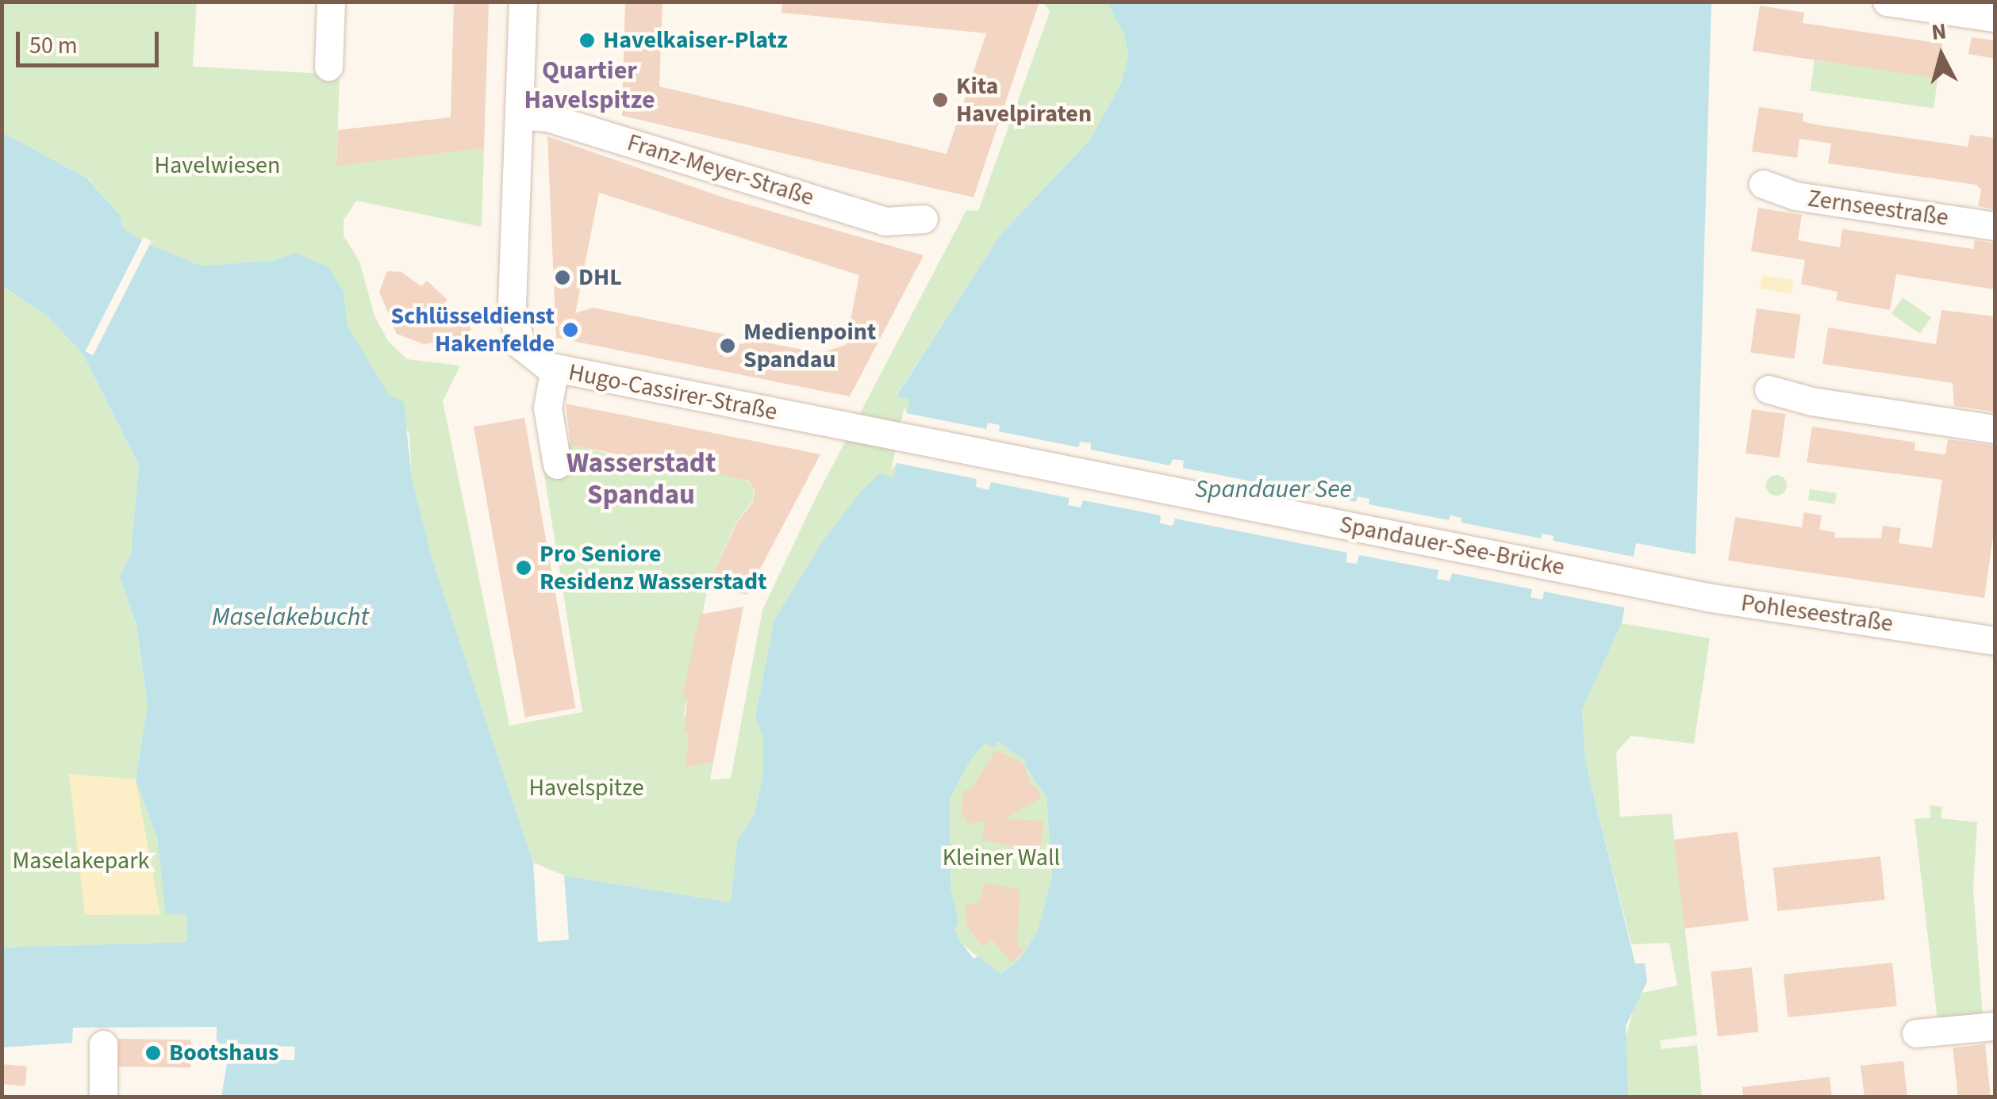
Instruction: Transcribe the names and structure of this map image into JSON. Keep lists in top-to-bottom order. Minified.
{"streets":{"street":["Franz-Meyer-Straße","Zernseestraße","Hugo-Cassirer-Straße","Spandauer-See-Brücke","Pohleseestraße"]},"crossings":[["Franz-Meyer-Straße","Hugo-Cassirer-Straße"],["Hugo-Cassirer-Straße","Spandauer-See-Brücke"],["Spandauer-See-Brücke","Pohleseestraße"]],"districts":["Quartier Havelspitze","Wasserstadt Spandau"],"water":["Spandauer See","Maselakebucht"],"parks":["Havelwiesen","Havelspitze","Kleiner Wall","Maselakepark"],"places":["Havelkaiser-Platz","Kita Havelpiraten","DHL","Schlüsseldienst Hakenfelde","Medienpoint Spandau","Pro Seniore Residenz Wasserstadt","Bootshaus"],"scale_bar":"50 m","north":"top"}
